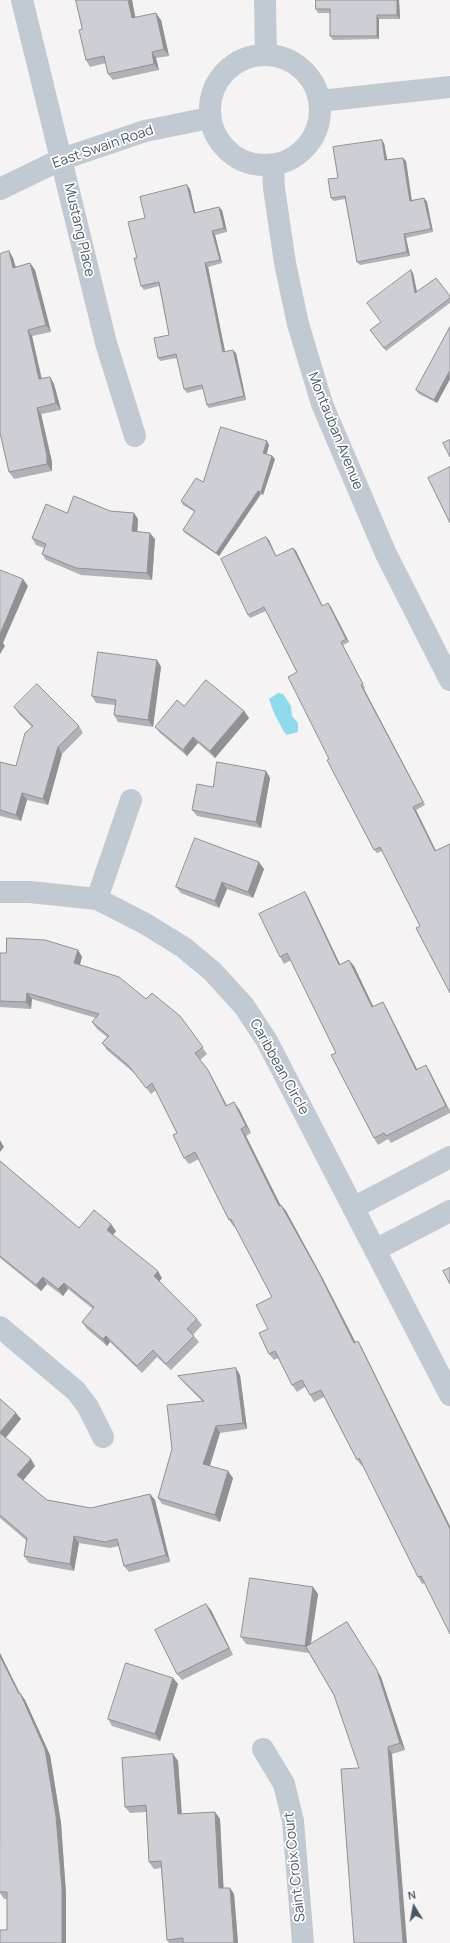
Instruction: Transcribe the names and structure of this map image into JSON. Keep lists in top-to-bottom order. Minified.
{"streets":{"street":["East Swain Road","Mustang Place","Montauban Avenue","Caribbean Circle","Saint Croix Court"]},"crossings":[["East Swain Road","Mustang Place"],["East Swain Road","Montauban Avenue"]],"north":"top"}
